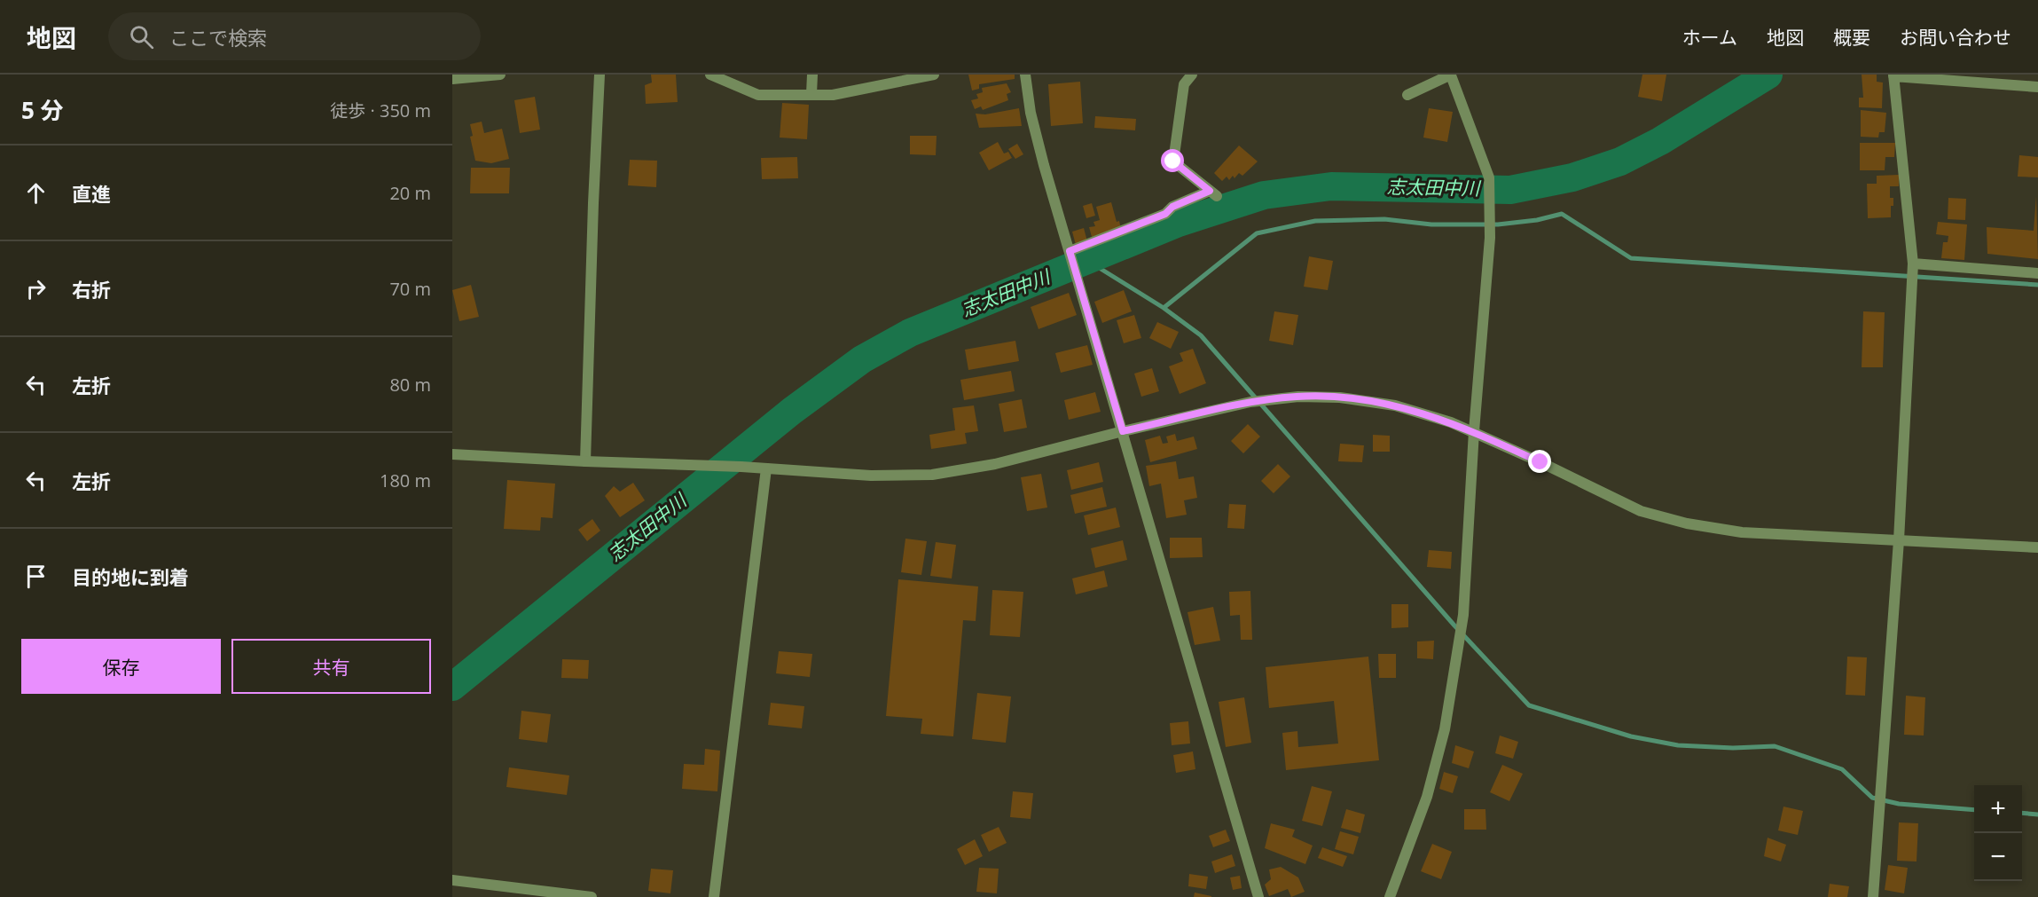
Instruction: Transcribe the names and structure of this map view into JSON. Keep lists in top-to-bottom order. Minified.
{"water":["志太田中川"],"page":{"header":"地図","search":"ここで検索","nav":["ホーム","地図","概要","お問い合わせ"],"heading":["5 分","徒歩 · 350 m"],"list":[["直進","20 m"],["右折","70 m"],["左折","80 m"],["左折","180 m"],"目的地に到着"],"buttons":["保存","共有"],"map_buttons":["+","−"]}}
